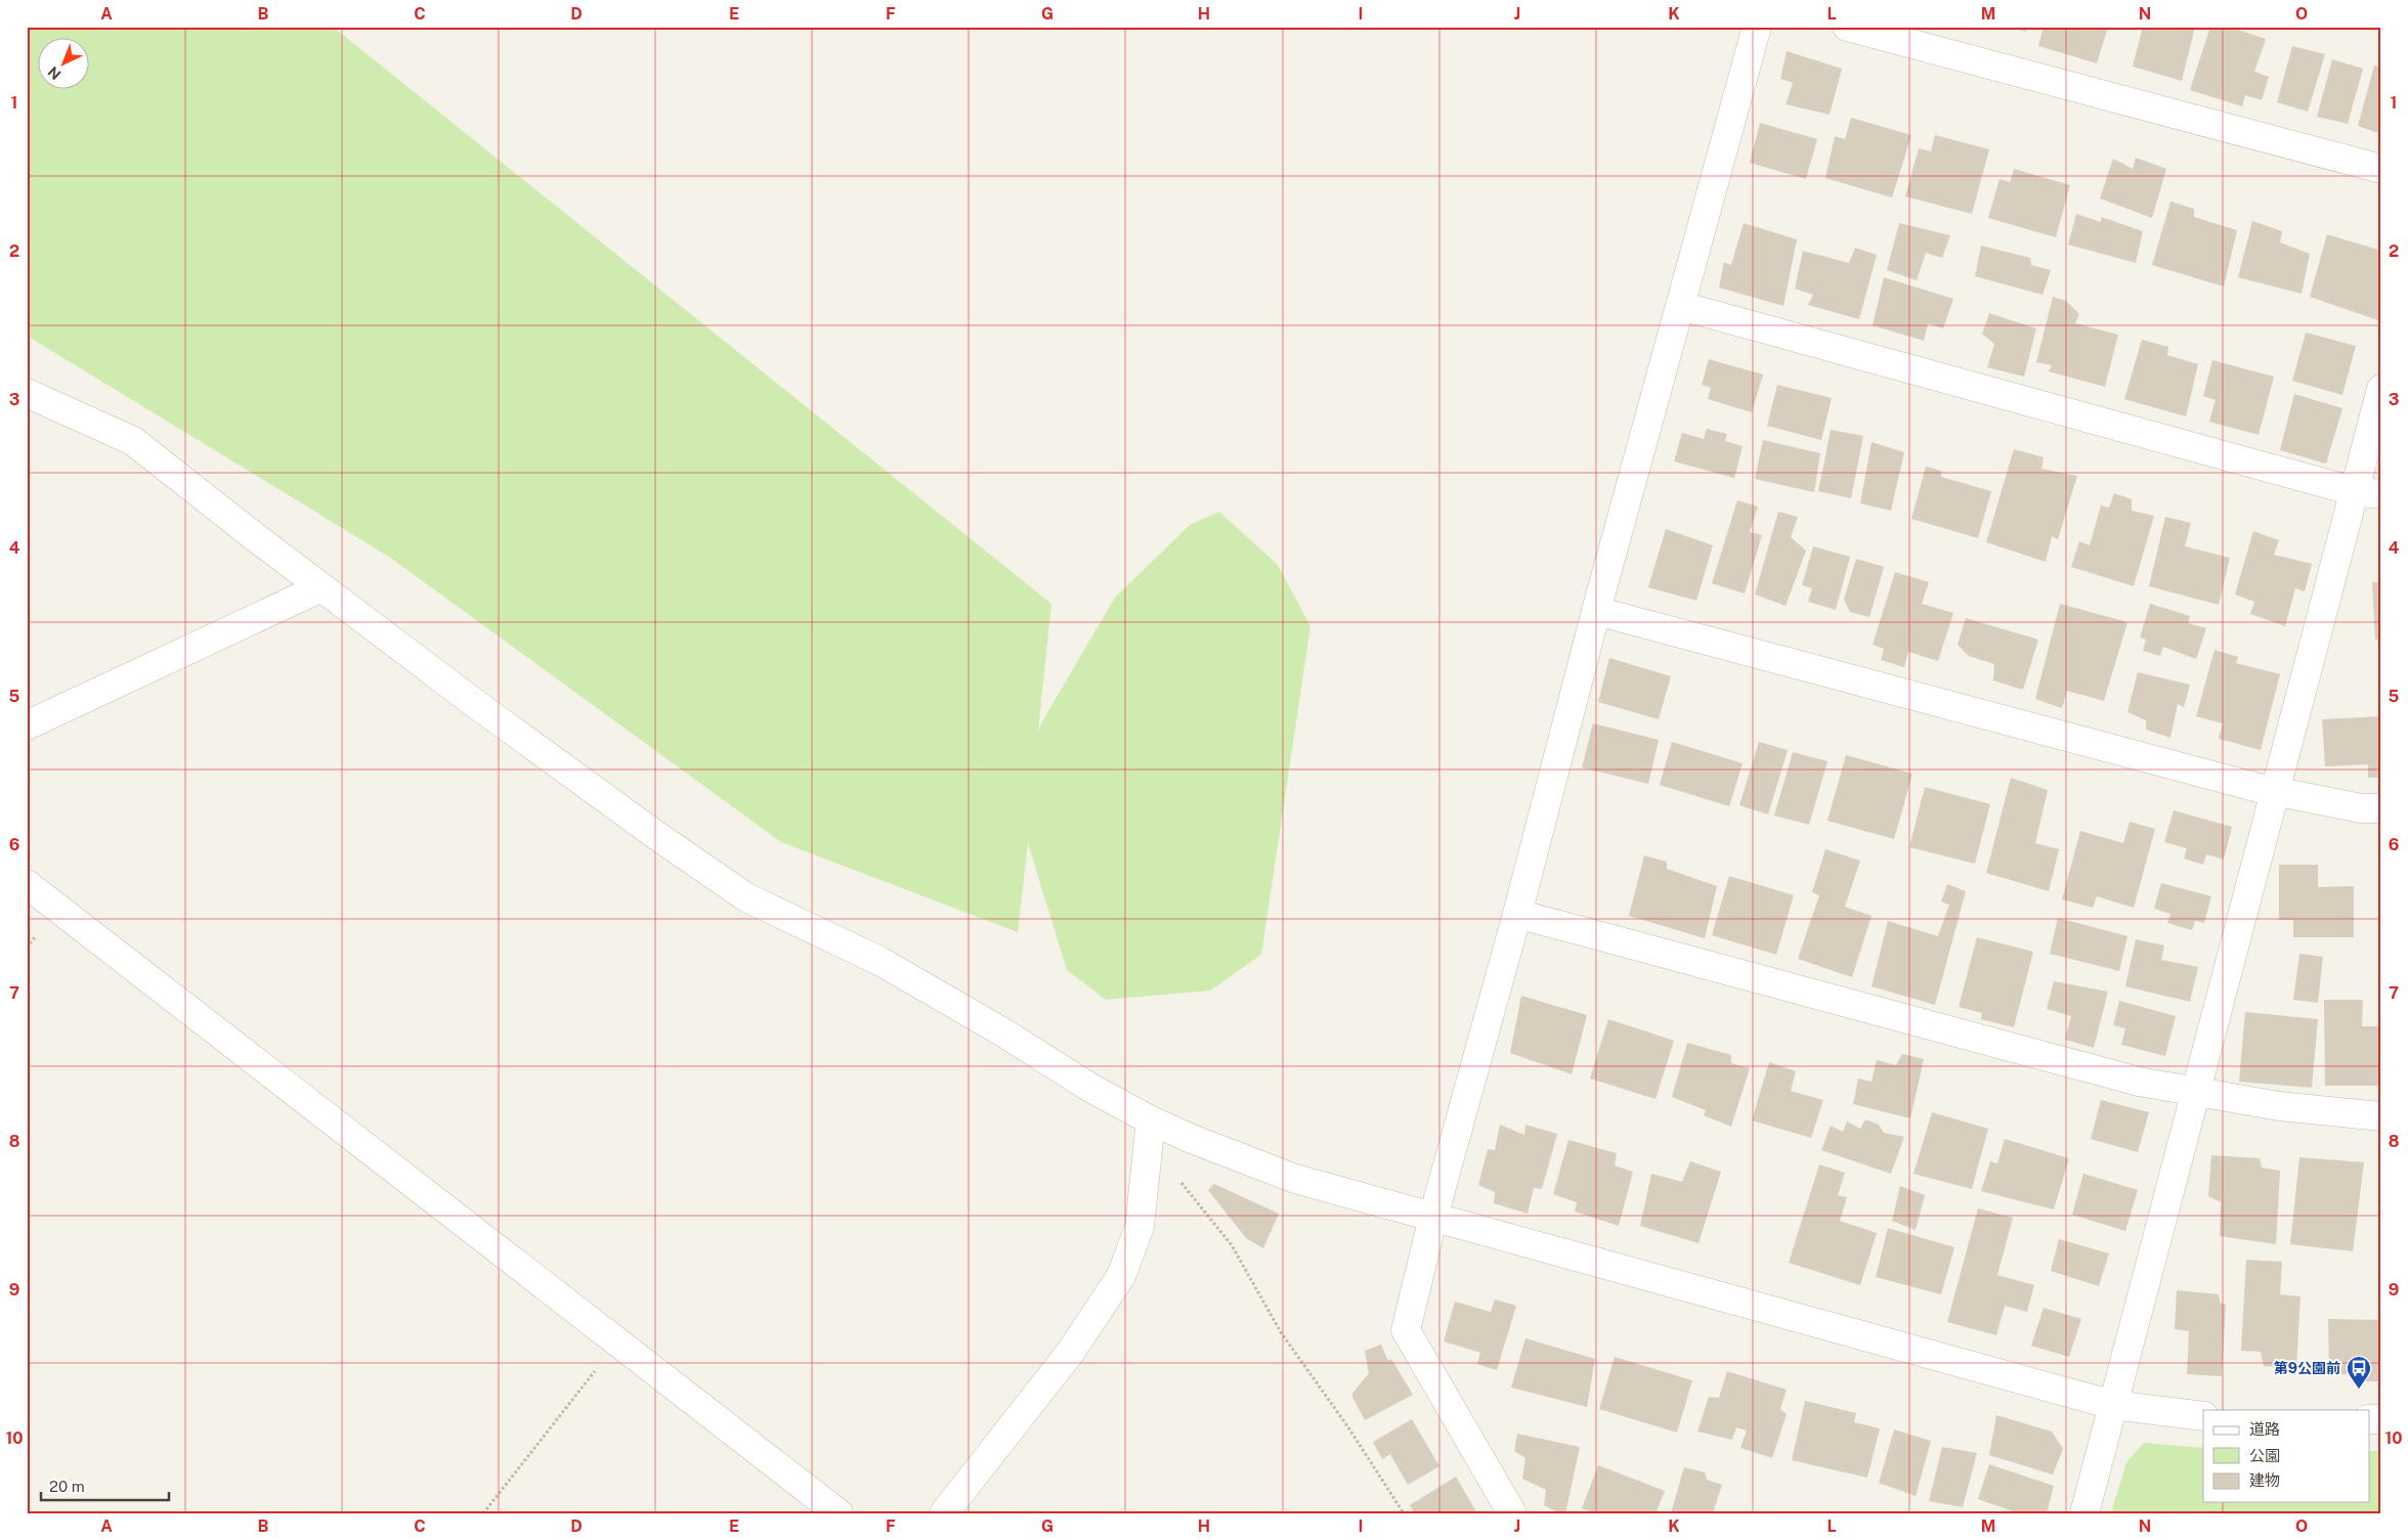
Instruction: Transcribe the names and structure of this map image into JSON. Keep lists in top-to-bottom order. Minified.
{"places":{"bus stop":["第9公園前"]},"legend":["道路","公園","建物"],"scale_bar":"20 m","north":"bottom left","grid":{"columns":["A","B","C","D","E","F","G","H","I","J","K","L","M","N","O"],"rows":["1","2","3","4","5","6","7","8","9","10"]}}
